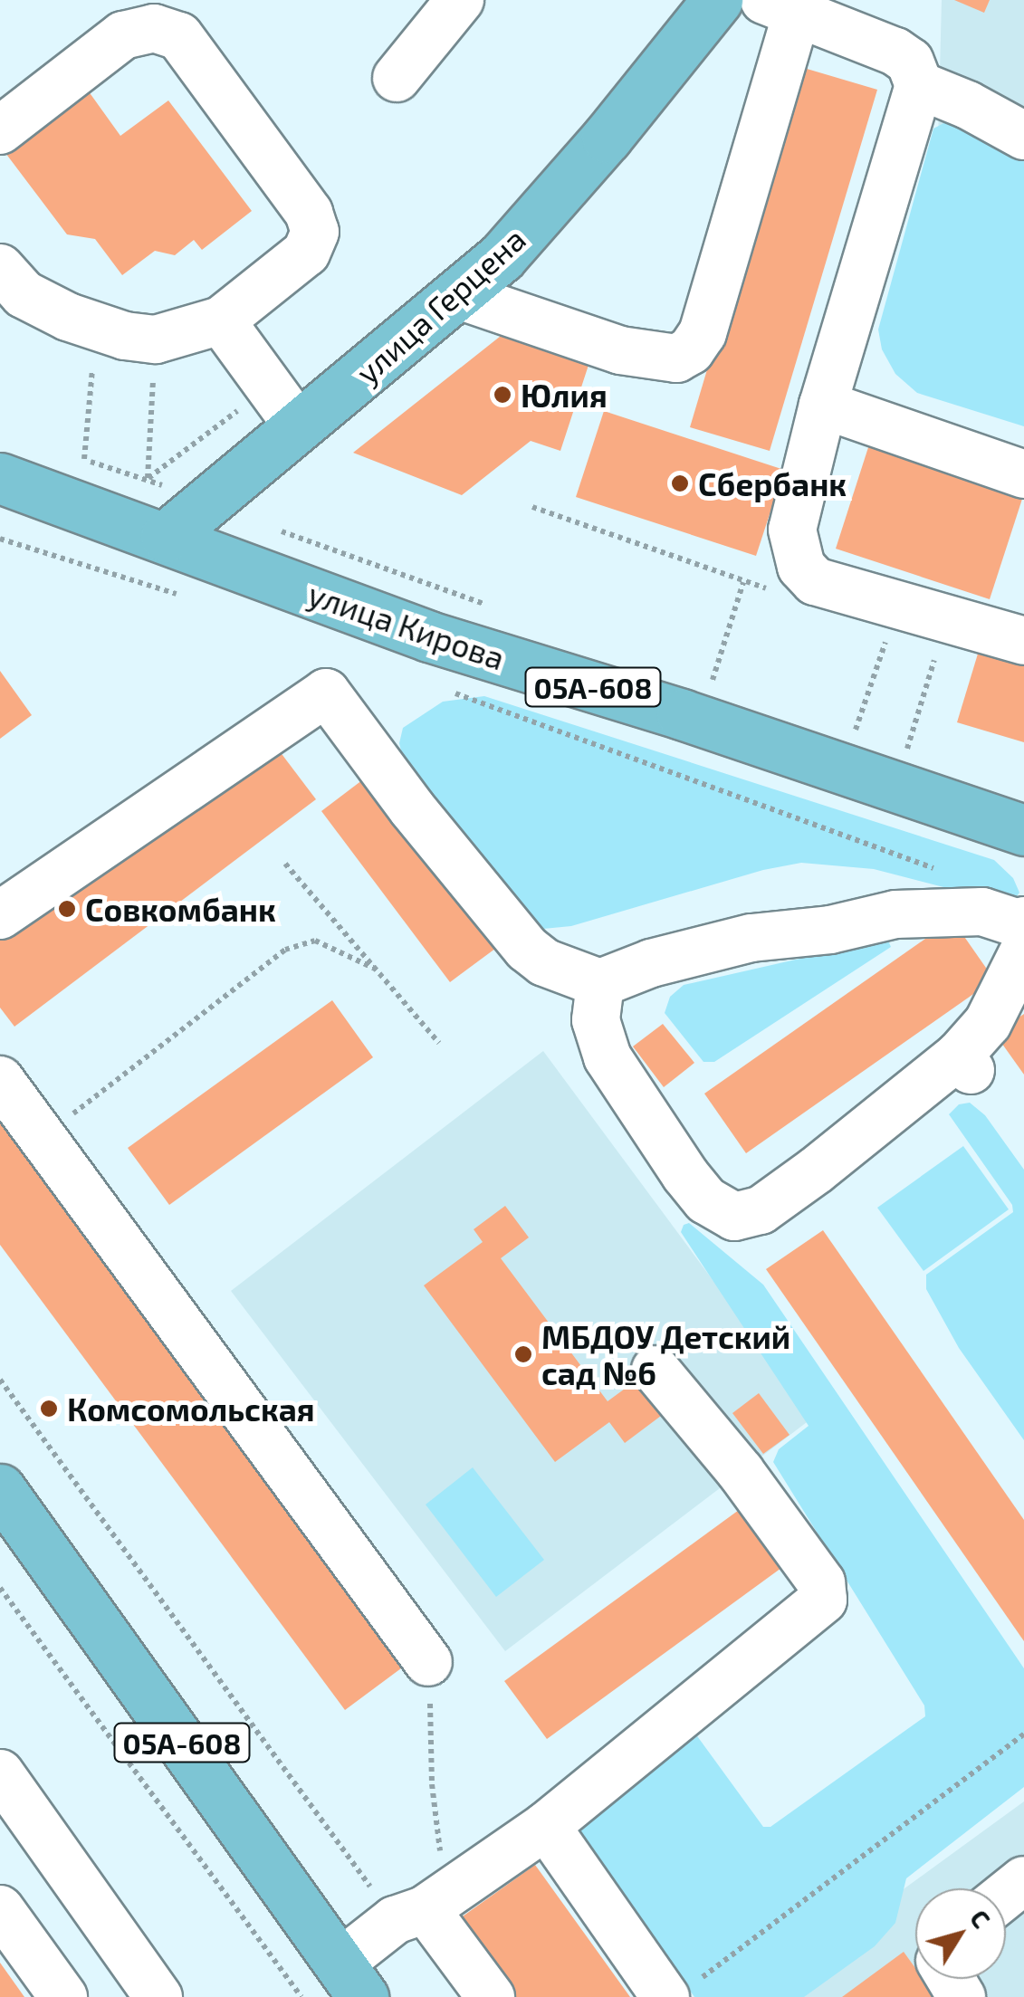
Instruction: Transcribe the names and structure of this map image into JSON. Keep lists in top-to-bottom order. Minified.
{"streets":{"main road":["улица Герцена","улица Кирова","05А-608"]},"crossings":[["улица Герцена","улица Кирова"]],"places":["Юлия","Сбербанк","Совкомбанк","МБДОУ Детский сад №6","Комсомольская"],"north":"top right"}
